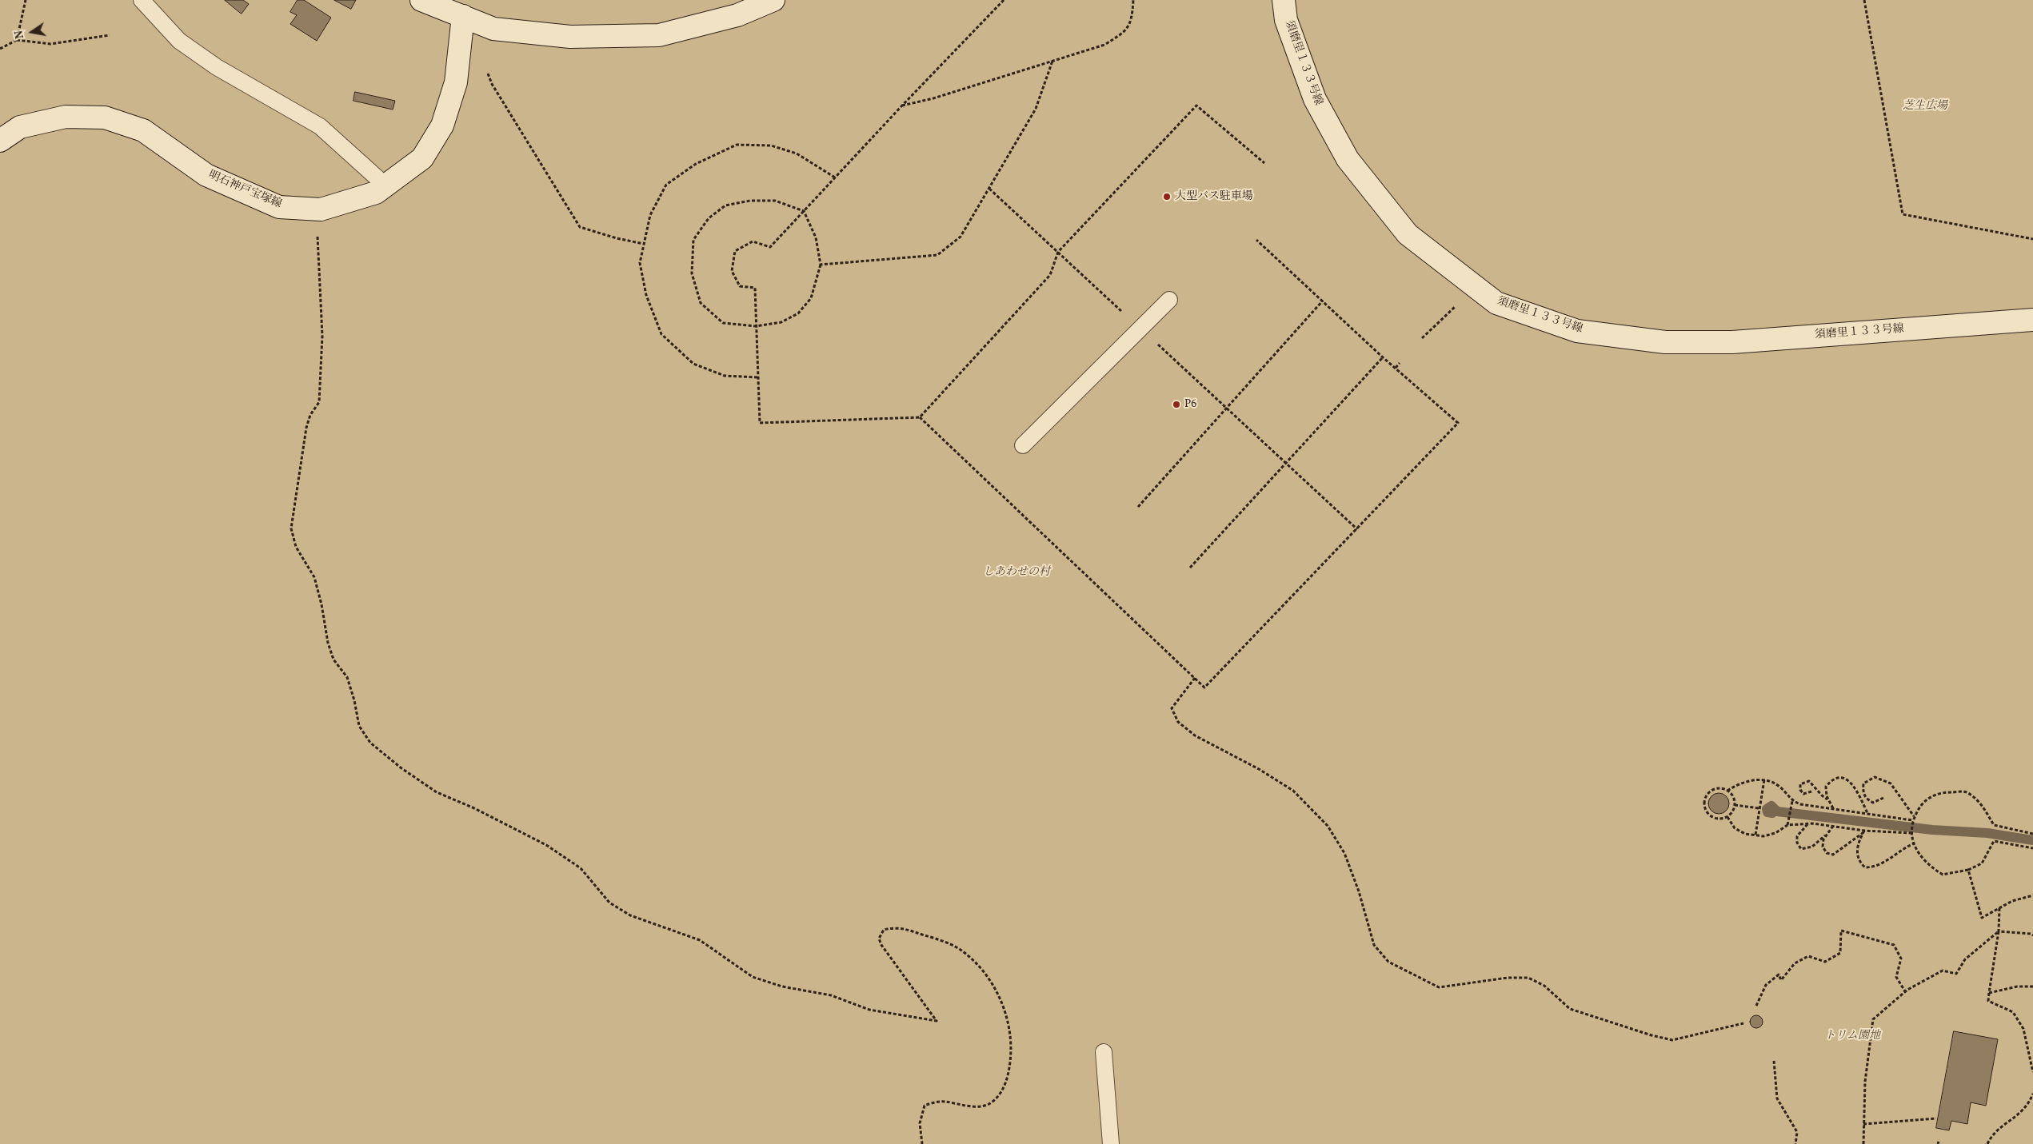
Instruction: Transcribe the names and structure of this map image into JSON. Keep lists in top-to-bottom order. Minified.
{"streets":{"street":["須磨里１３３号線","明石神戸宝塚線"]},"parks":["芝生広場","しあわせの村","トリム園地"],"places":["大型バス駐車場","P6"],"north":"left"}
